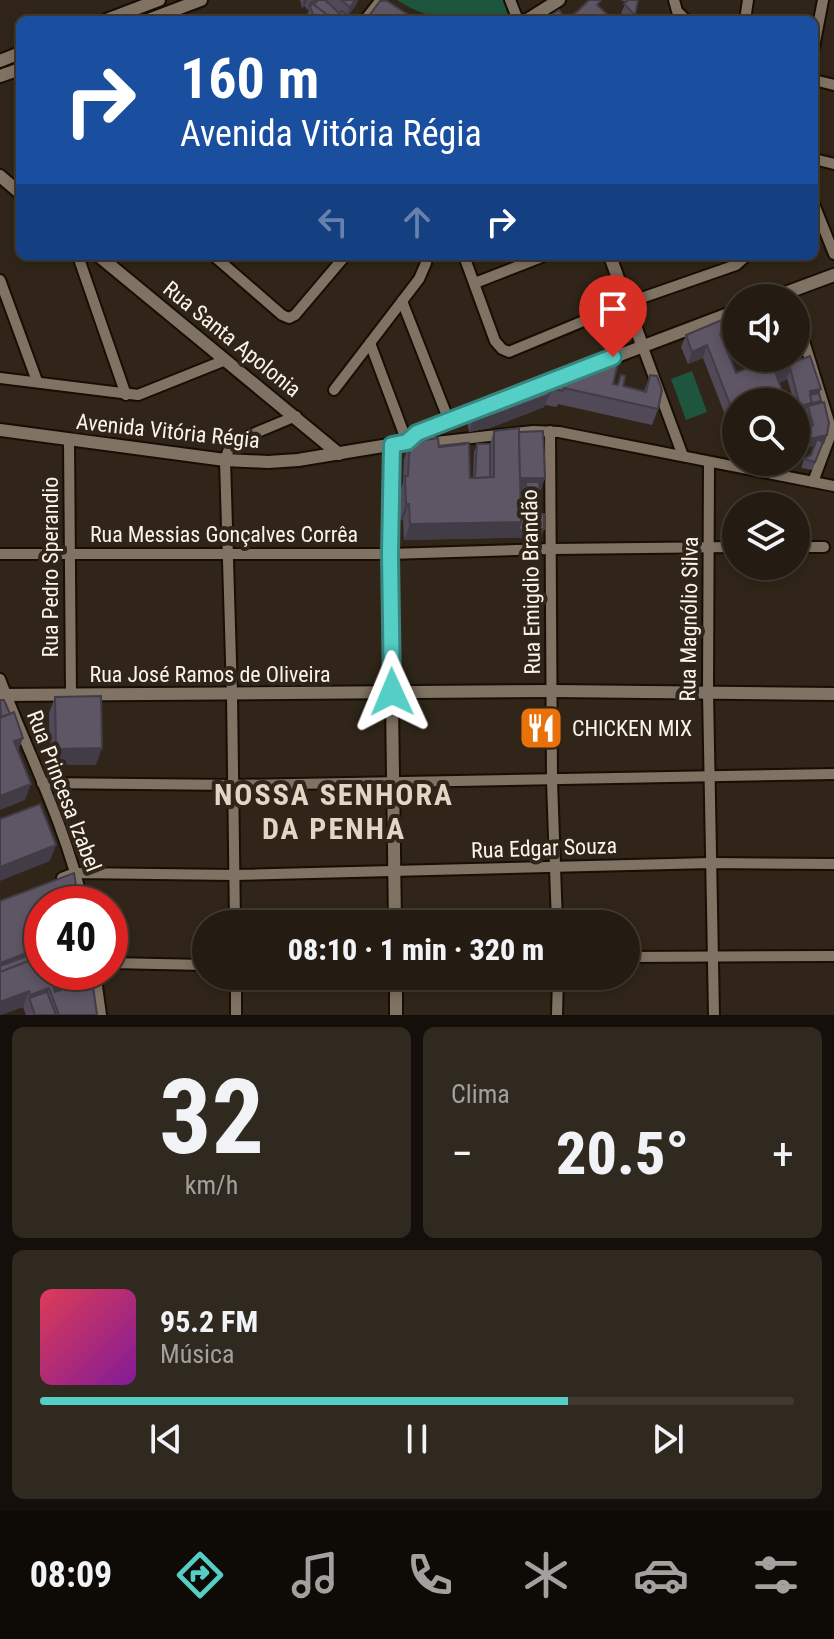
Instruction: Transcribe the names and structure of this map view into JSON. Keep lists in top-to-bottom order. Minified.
{"streets":{"street":["Rua Santa Apolonia","Avenida Vitória Régia","Rua Messias Gonçalves Corrêa","Rua Pedro Sperandio","Rua Emigdio Brandão","Rua Magnólio Silva","Rua José Ramos de Oliveira","Rua Princesa Izabel","Rua Edgar Souza"]},"crossings":[["Rua Santa Apolonia","Avenida Vitória Régia"],["Avenida Vitória Régia","Rua Pedro Sperandio"],["Rua Messias Gonçalves Corrêa","Rua Pedro Sperandio"],["Rua Messias Gonçalves Corrêa","Rua Emigdio Brandão"],["Rua Messias Gonçalves Corrêa","Rua Magnólio Silva"],["Rua Pedro Sperandio","Rua José Ramos de Oliveira"],["Rua Emigdio Brandão","Rua José Ramos de Oliveira"],["Rua Emigdio Brandão","Rua Edgar Souza"],["Rua Magnólio Silva","Rua José Ramos de Oliveira"],["Rua Magnólio Silva","Rua Edgar Souza"],["Rua José Ramos de Oliveira","Rua Princesa Izabel"],["Rua Princesa Izabel","Rua Edgar Souza"]],"districts":["NOSSA SENHORA DA PENHA"],"places":{"restaurant":["CHICKEN MIX"]},"page":{"turn":["160 m","Avenida Vitória Régia"],"limit":"40","trip":"08:10 · 1 min · 320 m","tile":[["32","km/h"],"Clima"],"heat":["−","20.5°","+"],"song":["95.2 FM","Música"],"tabs":"08:09"}}
